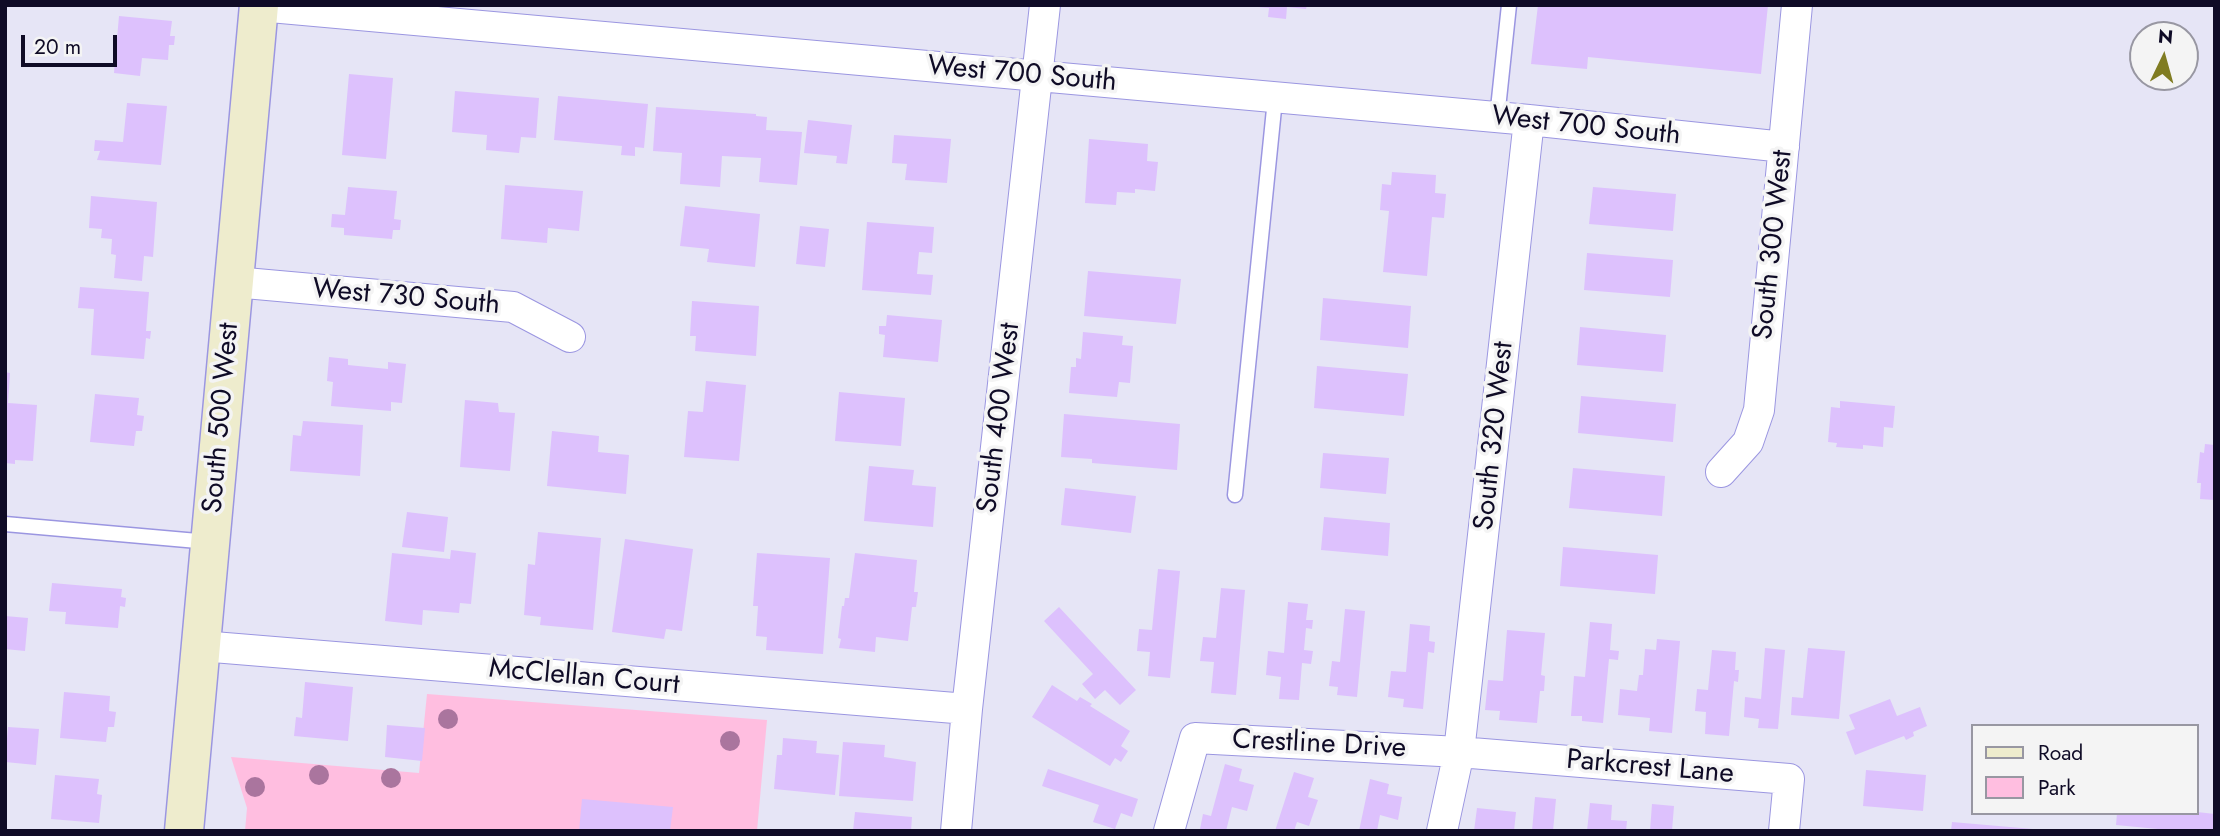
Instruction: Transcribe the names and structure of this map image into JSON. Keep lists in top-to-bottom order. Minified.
{"streets":{"main road":["South 500 West"],"street":["West 700 South","South 300 West","West 730 South","South 400 West","South 320 West","McClellan Court","Crestline Drive","Parkcrest Lane"]},"crossings":[["West 700 South","South 300 West"],["West 700 South","South 500 West"],["West 700 South","South 400 West"],["West 700 South","South 320 West"],["West 730 South","South 500 West"],["South 500 West","McClellan Court"],["South 400 West","McClellan Court"],["South 320 West","Crestline Drive"],["South 320 West","Parkcrest Lane"],["Crestline Drive","Parkcrest Lane"]],"legend":["Road","Park"],"scale_bar":"20 m","north":"top"}
